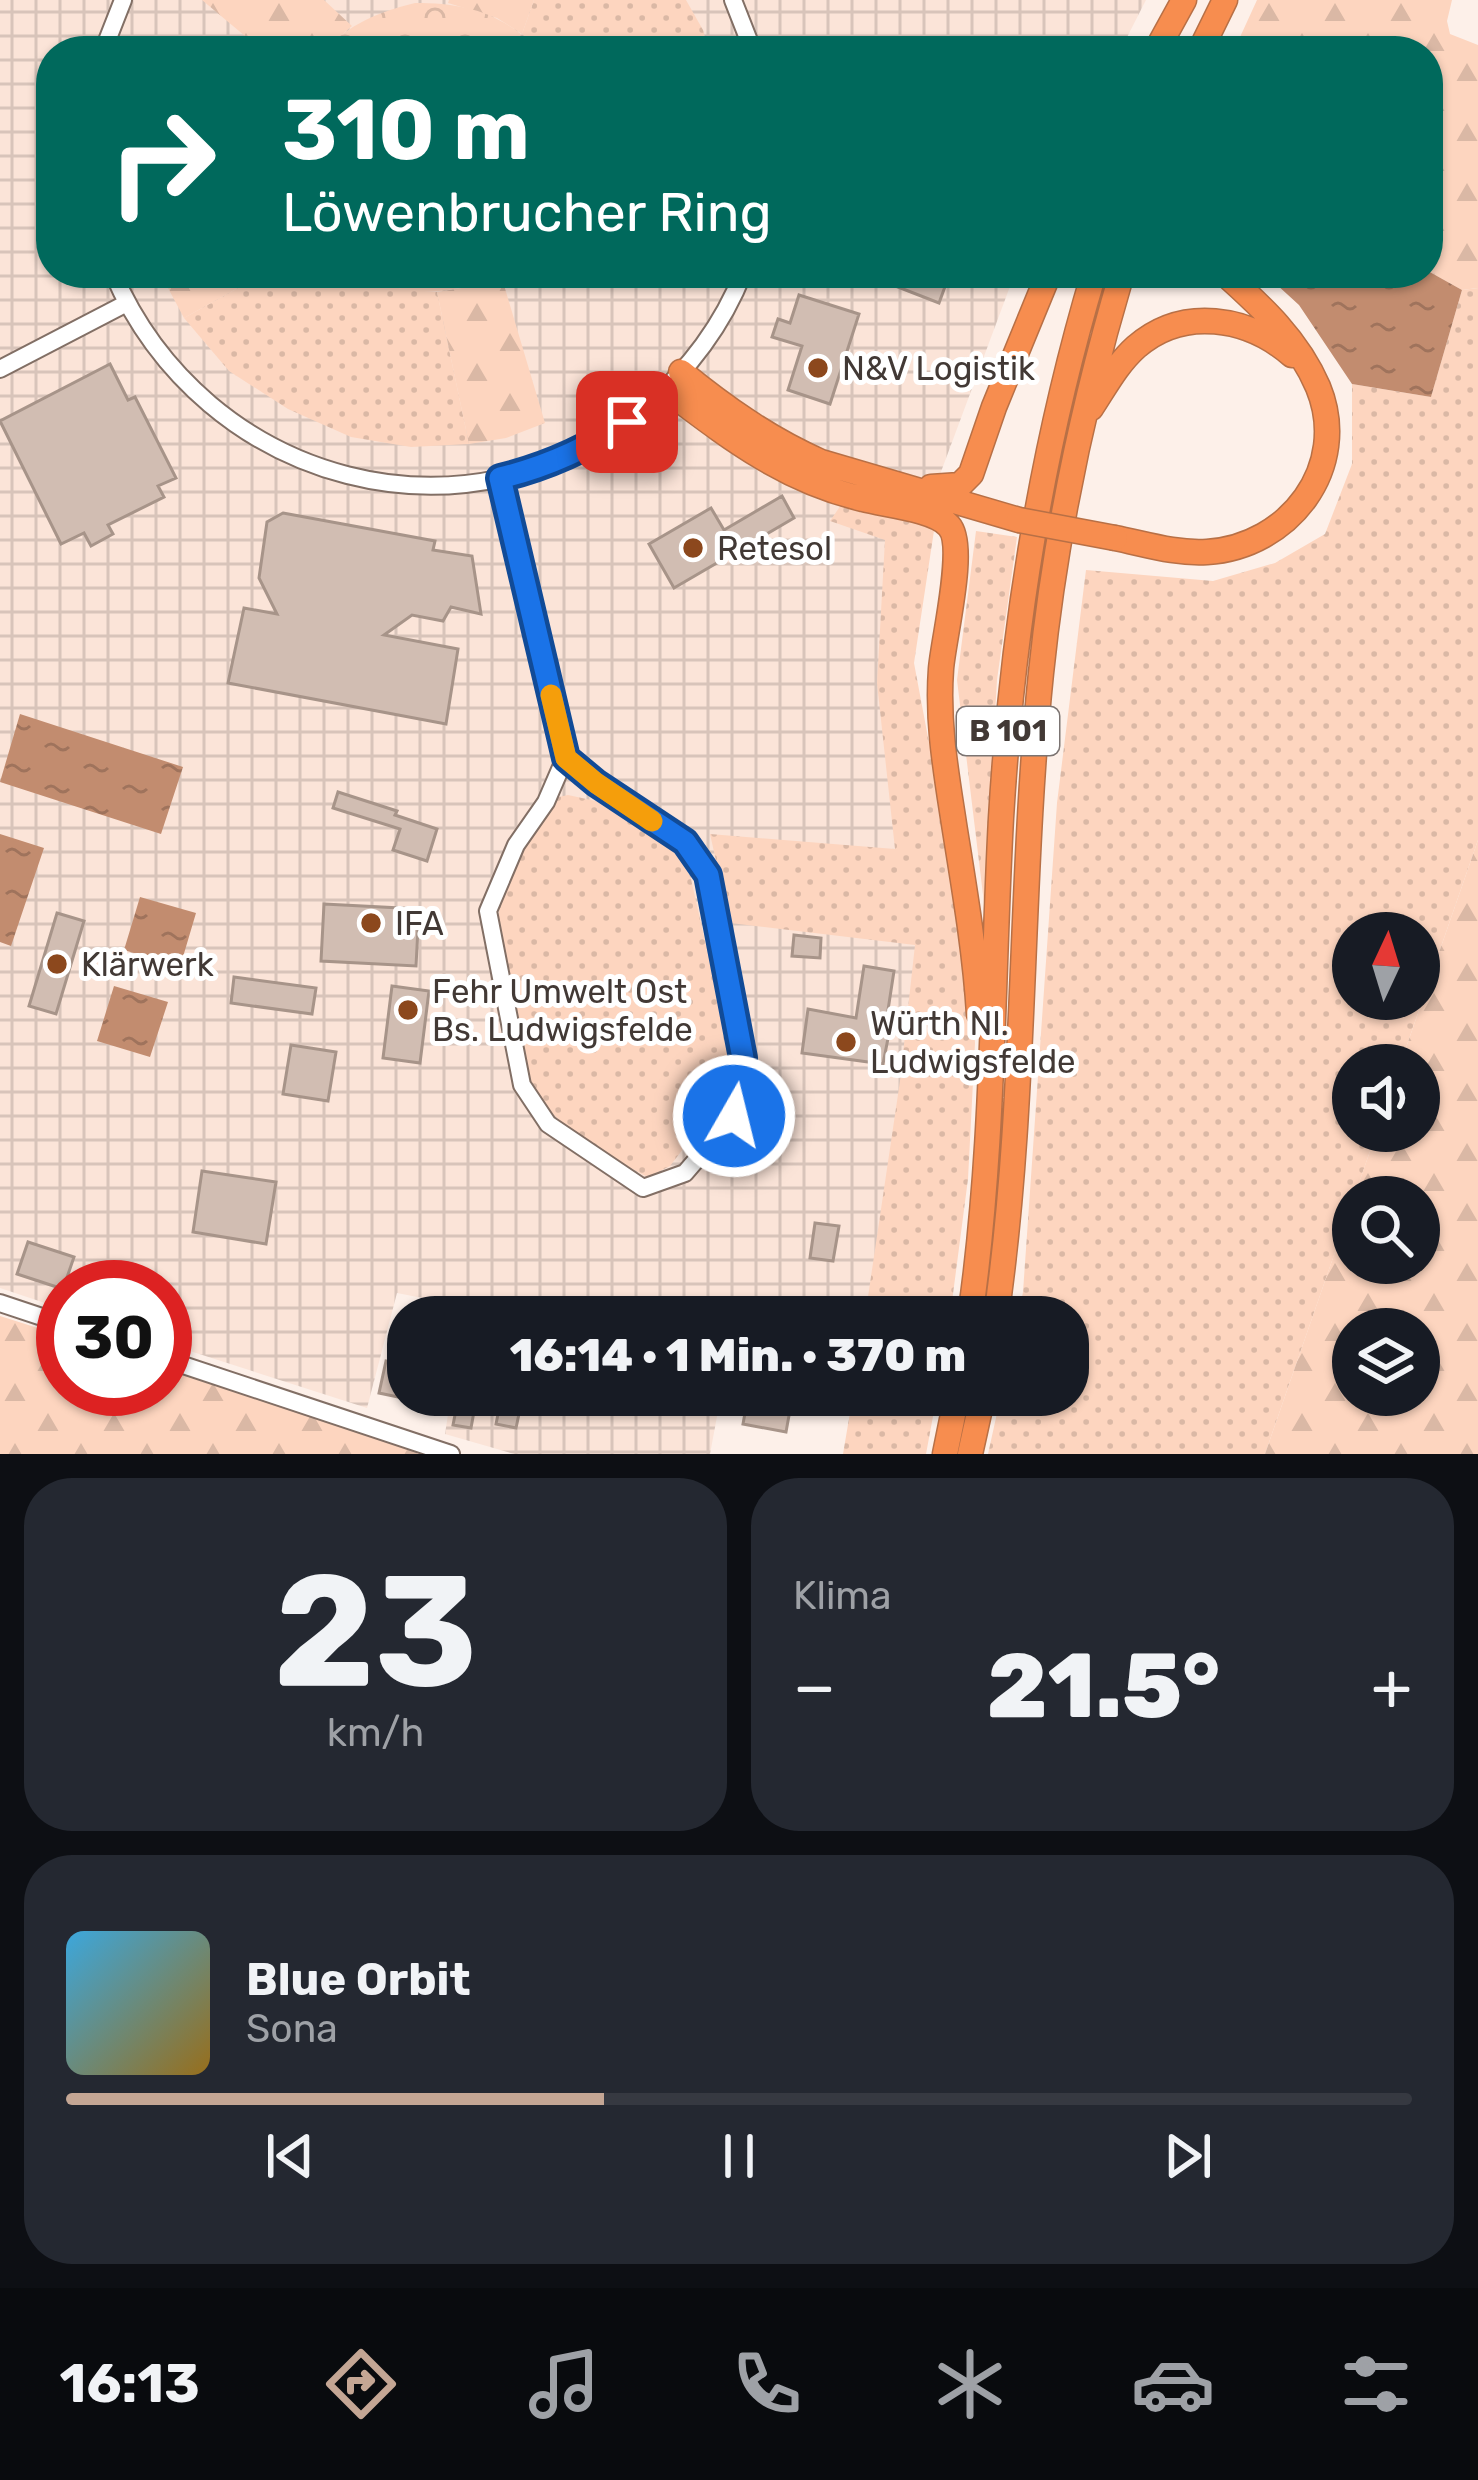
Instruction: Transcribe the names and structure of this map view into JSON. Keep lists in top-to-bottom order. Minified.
{"streets":{"highway":["B 101"]},"places":["N&V Logistik","Retesol","IFA","Klärwerk","Fehr Umwelt Ost Bs. Ludwigsfelde","Würth Nl. Ludwigsfelde"],"north":"top","page":{"turn":["310 m","Löwenbrucher Ring"],"limit":"30","trip":"16:14 · 1 Min. · 370 m","tile":[["23","km/h"],"Klima"],"heat":["−","21.5°","+"],"song":["Blue Orbit","Sona"],"tabs":"16:13"}}
